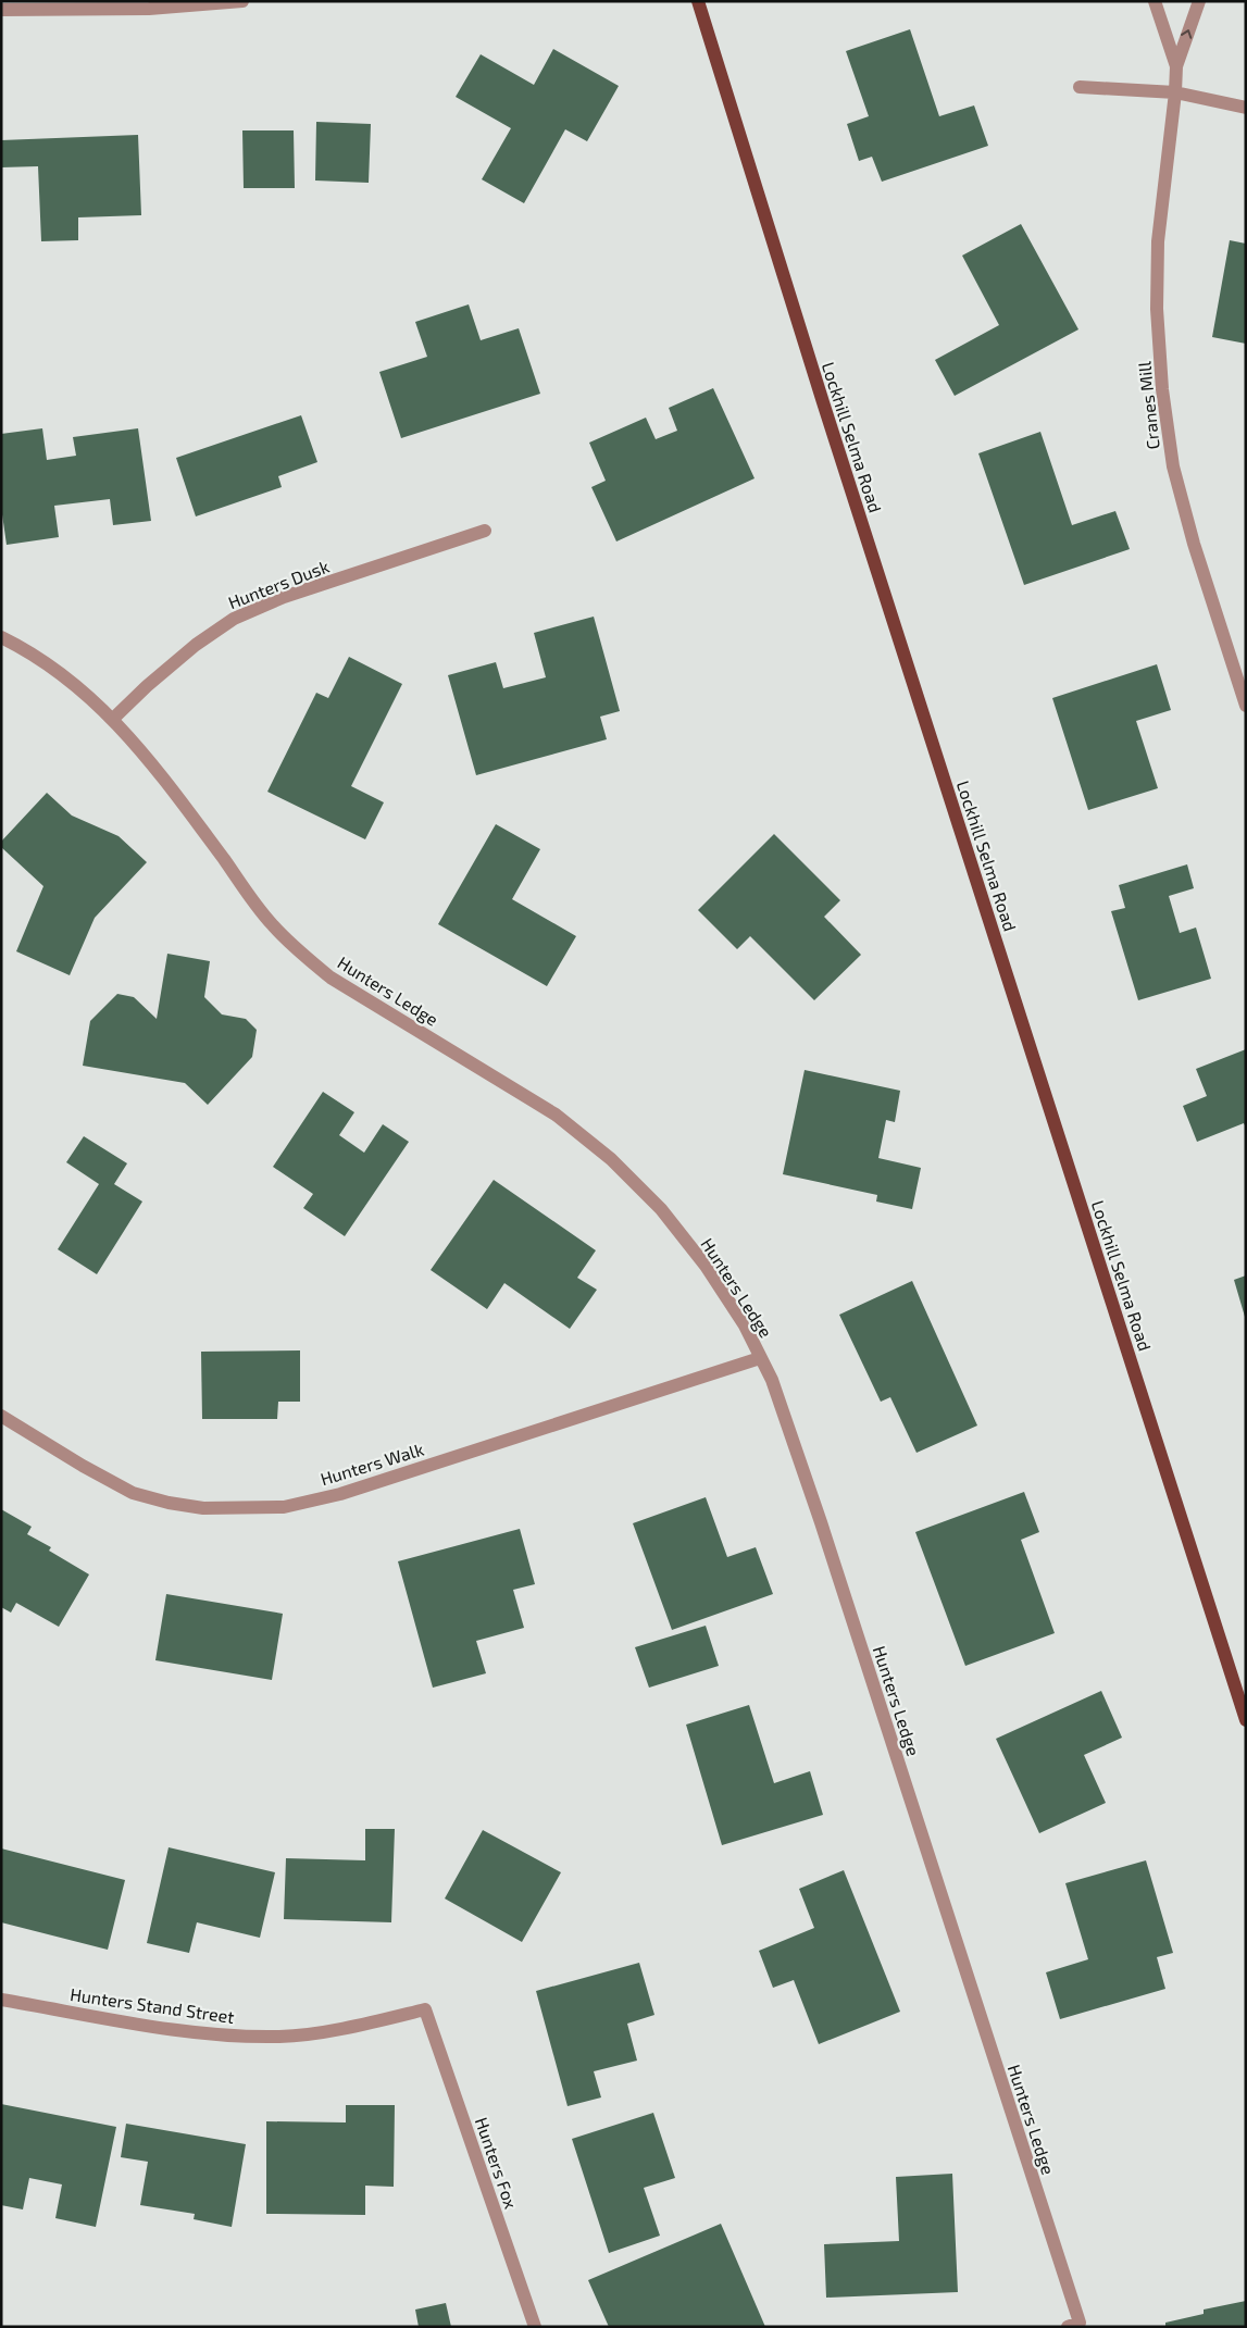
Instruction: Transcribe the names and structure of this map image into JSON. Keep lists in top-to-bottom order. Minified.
{"streets":{"main road":["Lockhill Selma Road"],"street":["Cranes Mill","Hunters Dusk","Hunters Ledge","Hunters Walk","Hunters Stand Street","Hunters Fox"]},"crossings":[["Hunters Dusk","Hunters Ledge"],["Hunters Ledge","Hunters Walk"],["Hunters Stand Street","Hunters Fox"]]}
